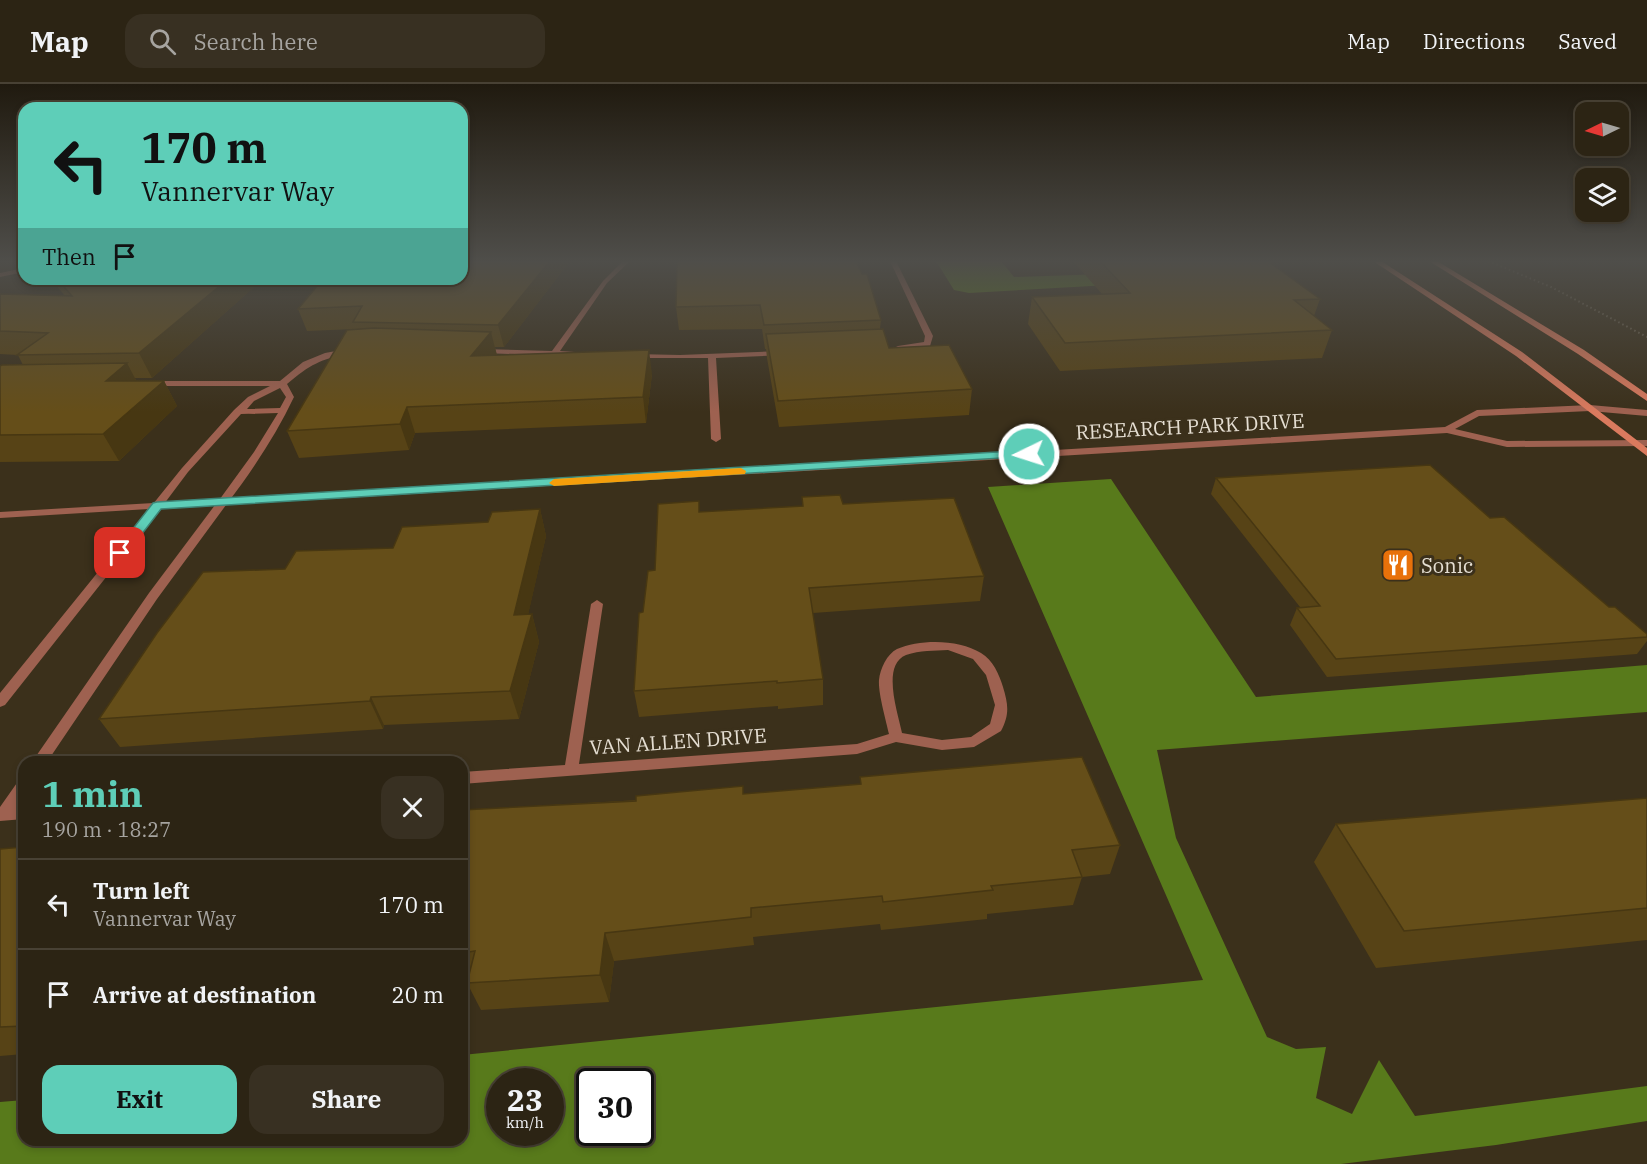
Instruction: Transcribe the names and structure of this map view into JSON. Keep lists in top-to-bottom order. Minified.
{"streets":{"street":["RESEARCH PARK DRIVE","VAN ALLEN DRIVE"]},"places":{"restaurant":["Sonic"]},"north":"left","page":{"header":"Map","search":"Search here","nav":["Map","Directions","Saved"],"turn":["170 m","Vannervar Way"],"then":"Then","heading":["1 min","190 m · 18:27"],"list":[{"name":"Turn left","note":"Vannervar Way","value":"170 m"},{"name":"Arrive at destination","value":"20 m"}],"buttons":["Exit","Share"],"speed":"23 km/h","limit":"30"}}
